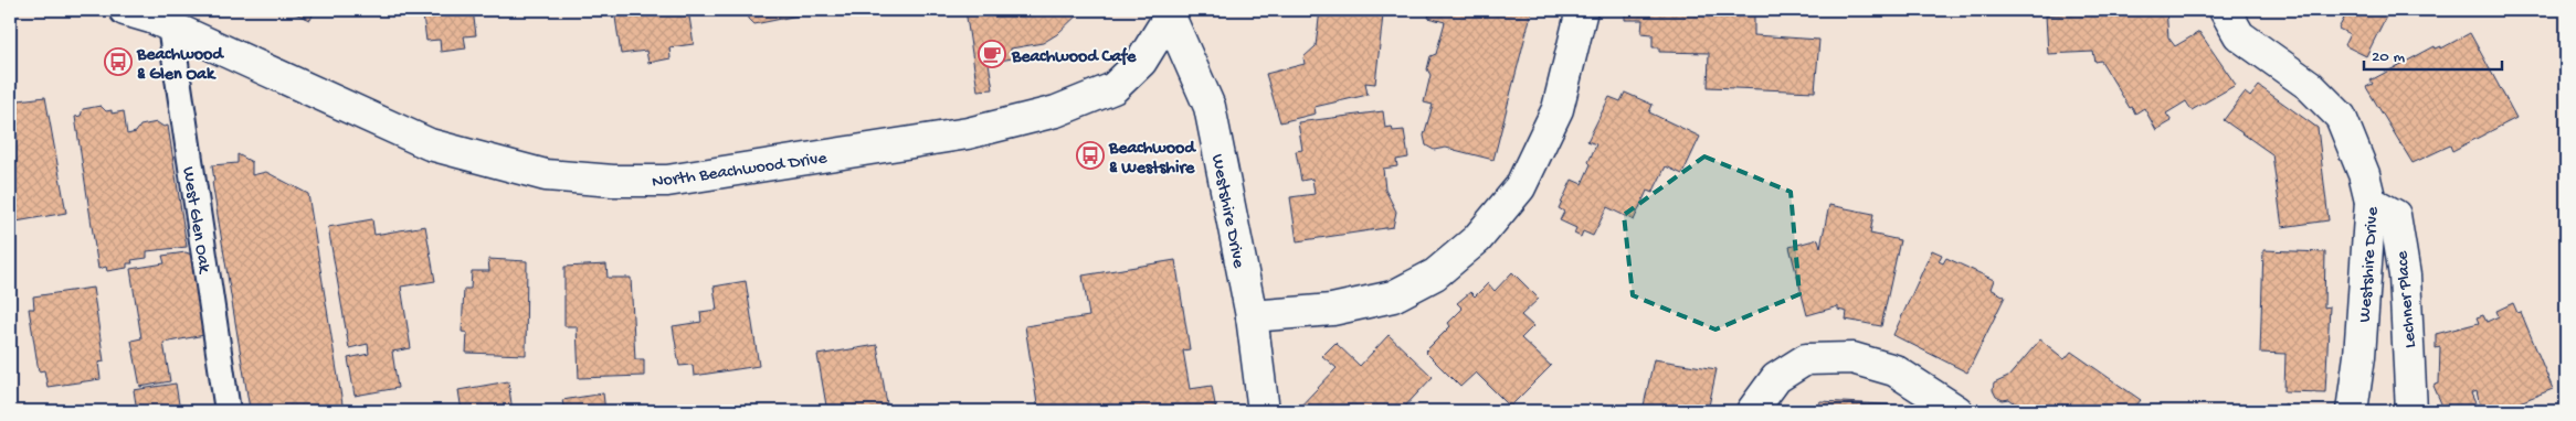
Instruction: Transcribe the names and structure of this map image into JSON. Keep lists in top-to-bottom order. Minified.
{"streets":{"street":["North Beachwood Drive","Westshire Drive","Lechner Place"],"lane":["West Glen Oak"]},"crossings":[["North Beachwood Drive","Westshire Drive"],["North Beachwood Drive","West Glen Oak"],["Westshire Drive","Lechner Place"]],"places":{"cafe":["Beachwood Cafe"],"bus stop":["Beachwood & Glen Oak","Beachwood & Westshire"]},"scale_bar":"20 m"}
